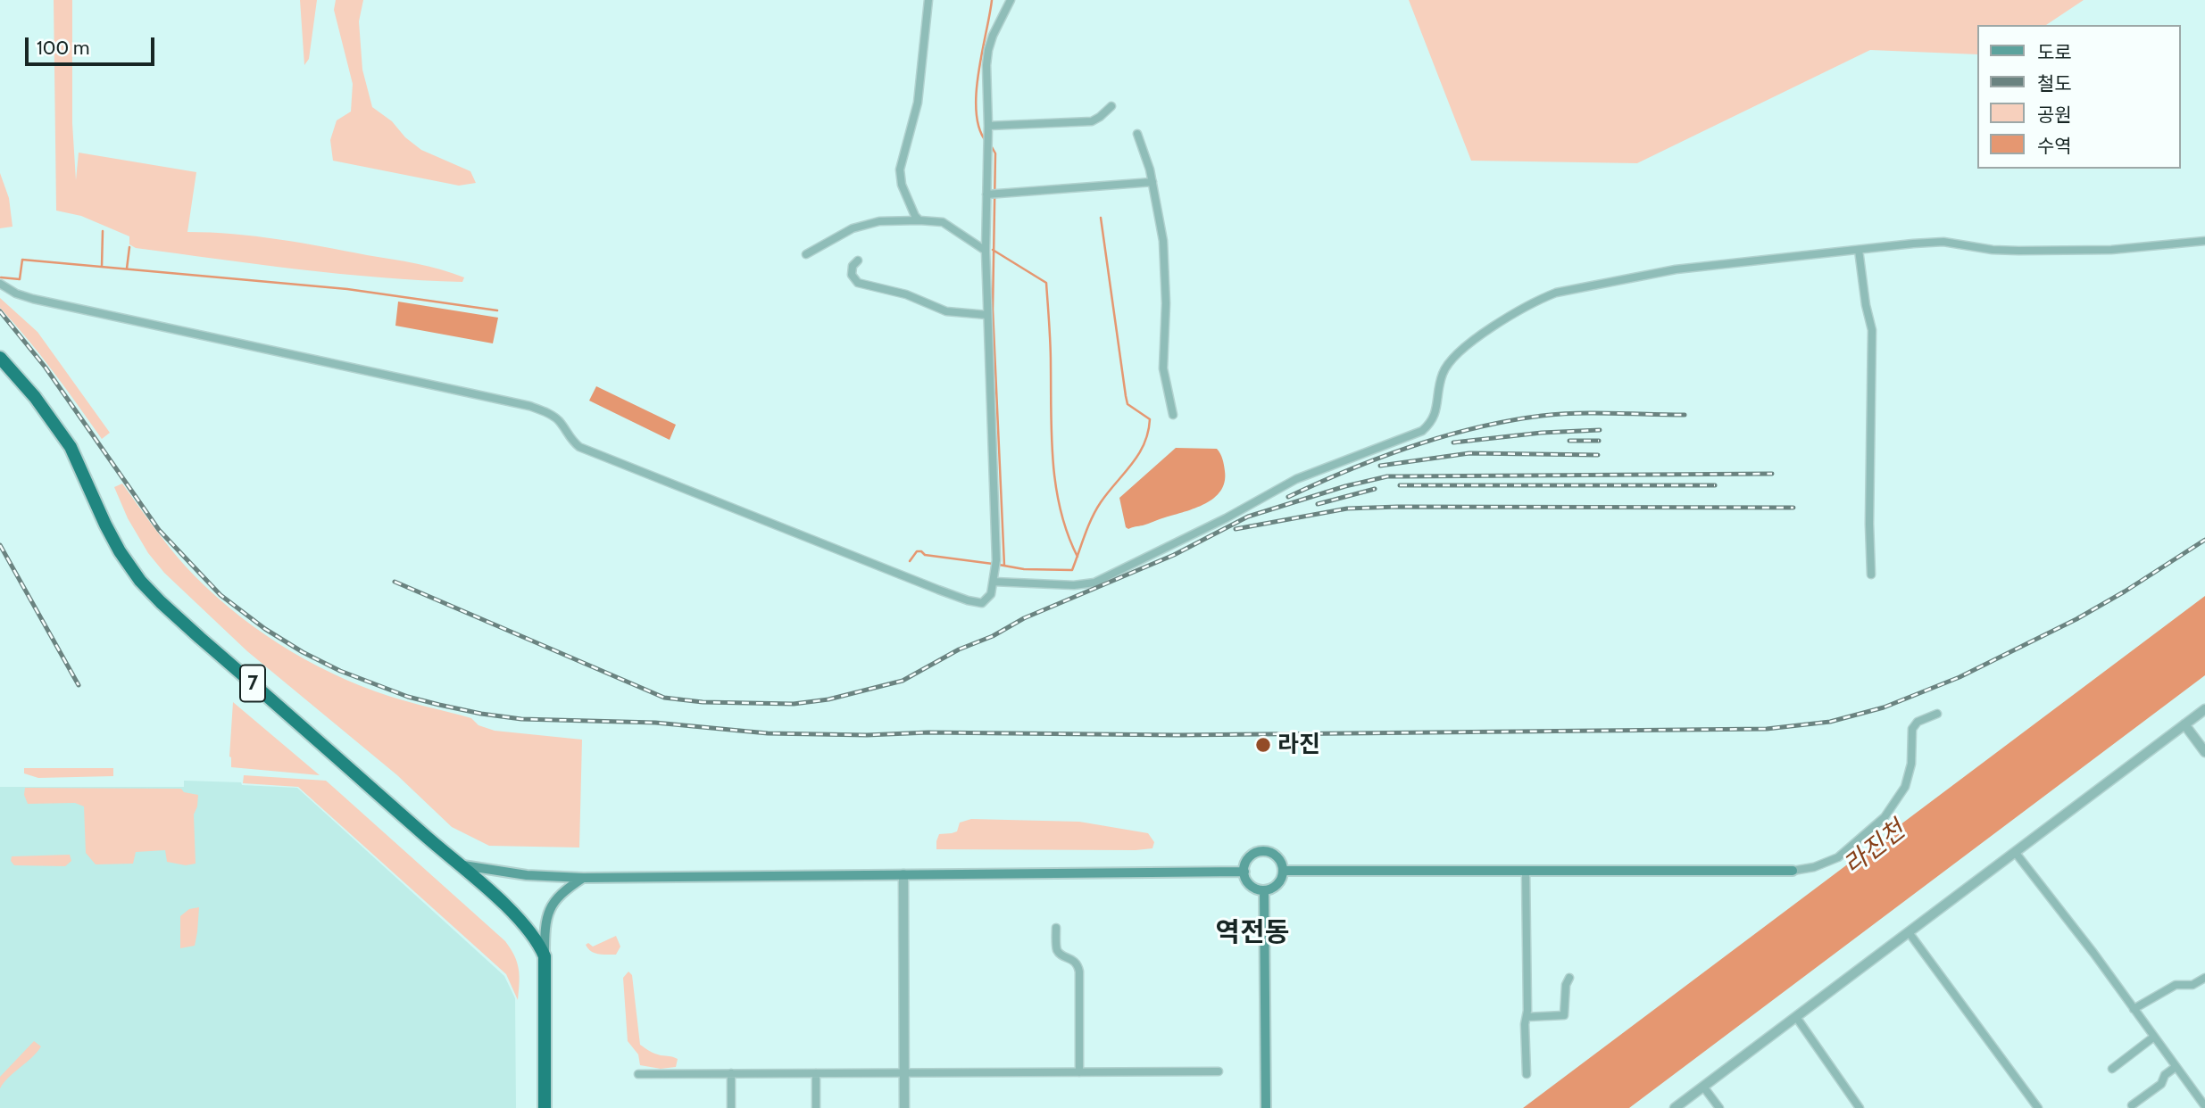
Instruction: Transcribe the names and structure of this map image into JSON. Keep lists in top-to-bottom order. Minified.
{"streets":{"highway":["7"]},"districts":["역전동"],"water":["라진천"],"places":["라진"],"legend":["도로","철도","공원","수역"],"scale_bar":"100 m"}
